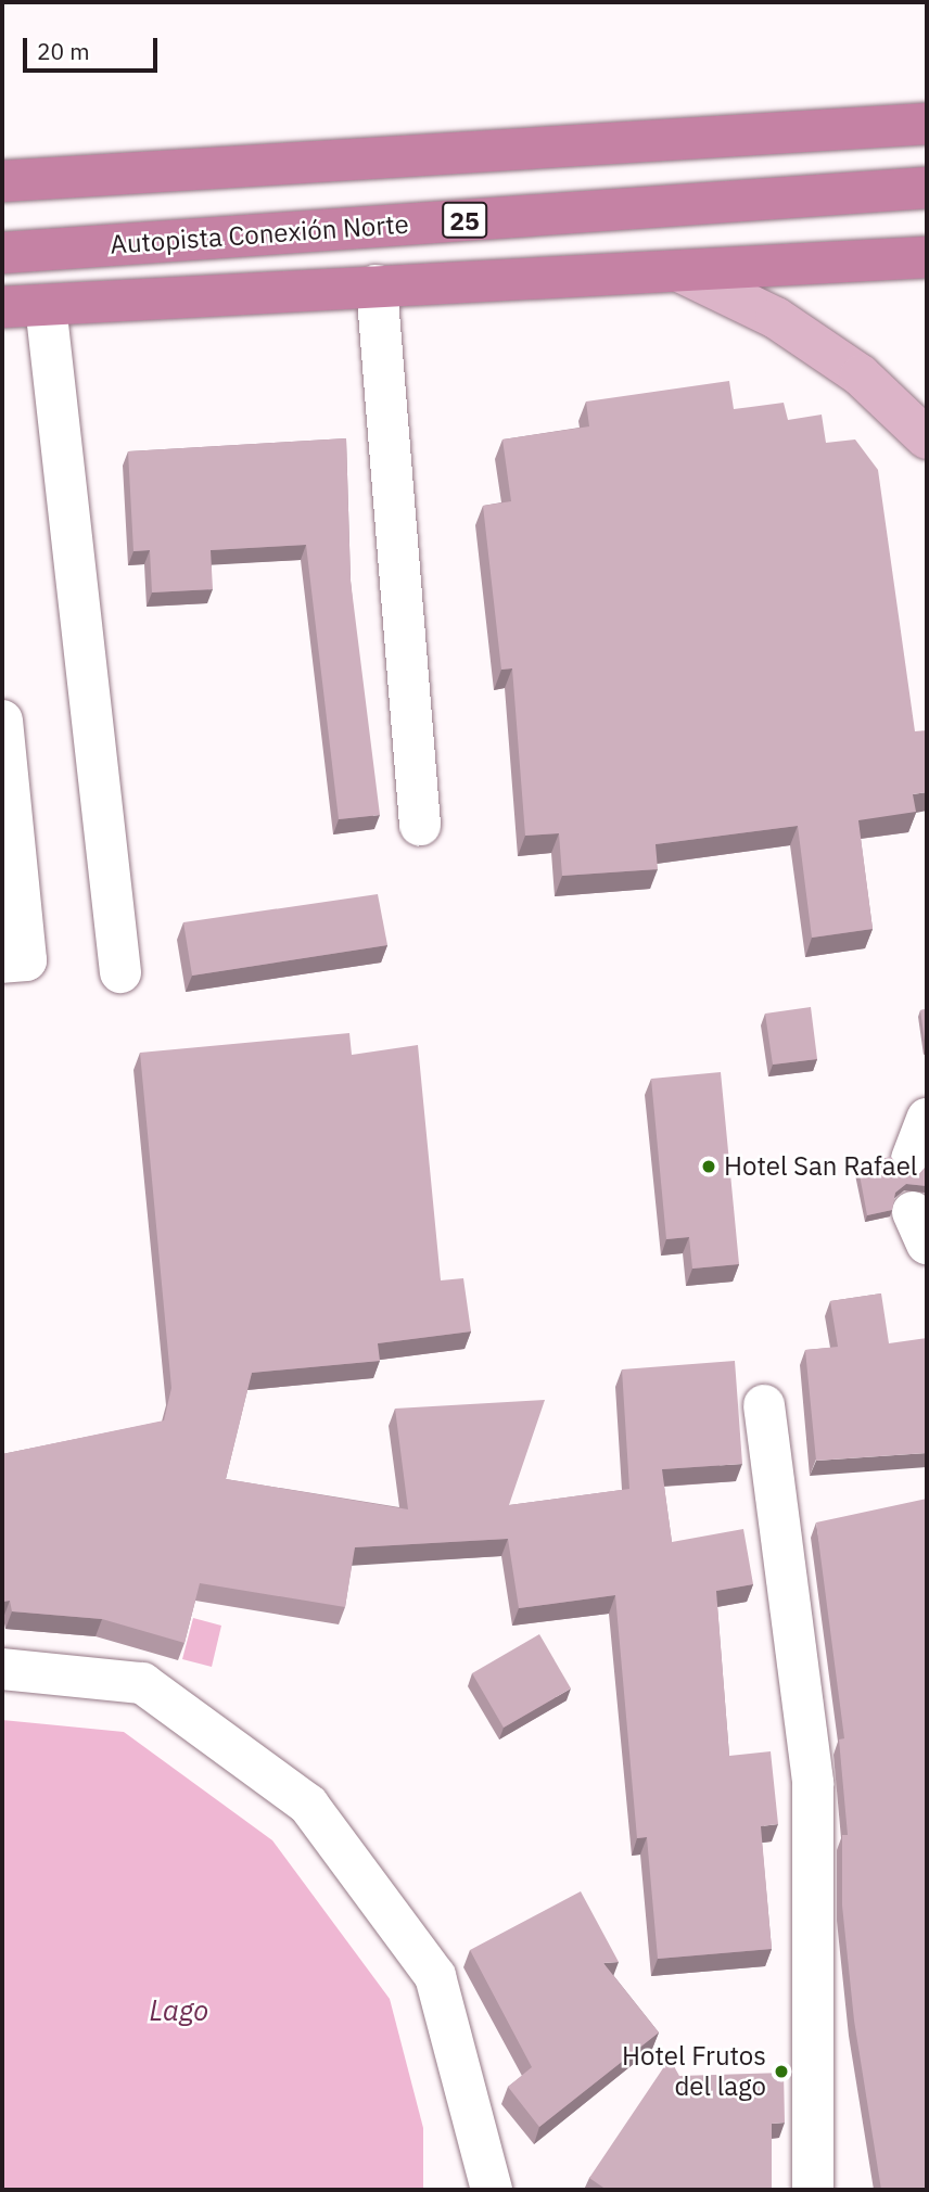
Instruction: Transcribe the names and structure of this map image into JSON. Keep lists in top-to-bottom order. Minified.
{"streets":{"highway":["25","Autopista Conexión Norte"]},"water":["Lago"],"places":["Hotel San Rafael","Hotel Frutos del lago"],"scale_bar":"20 m"}
